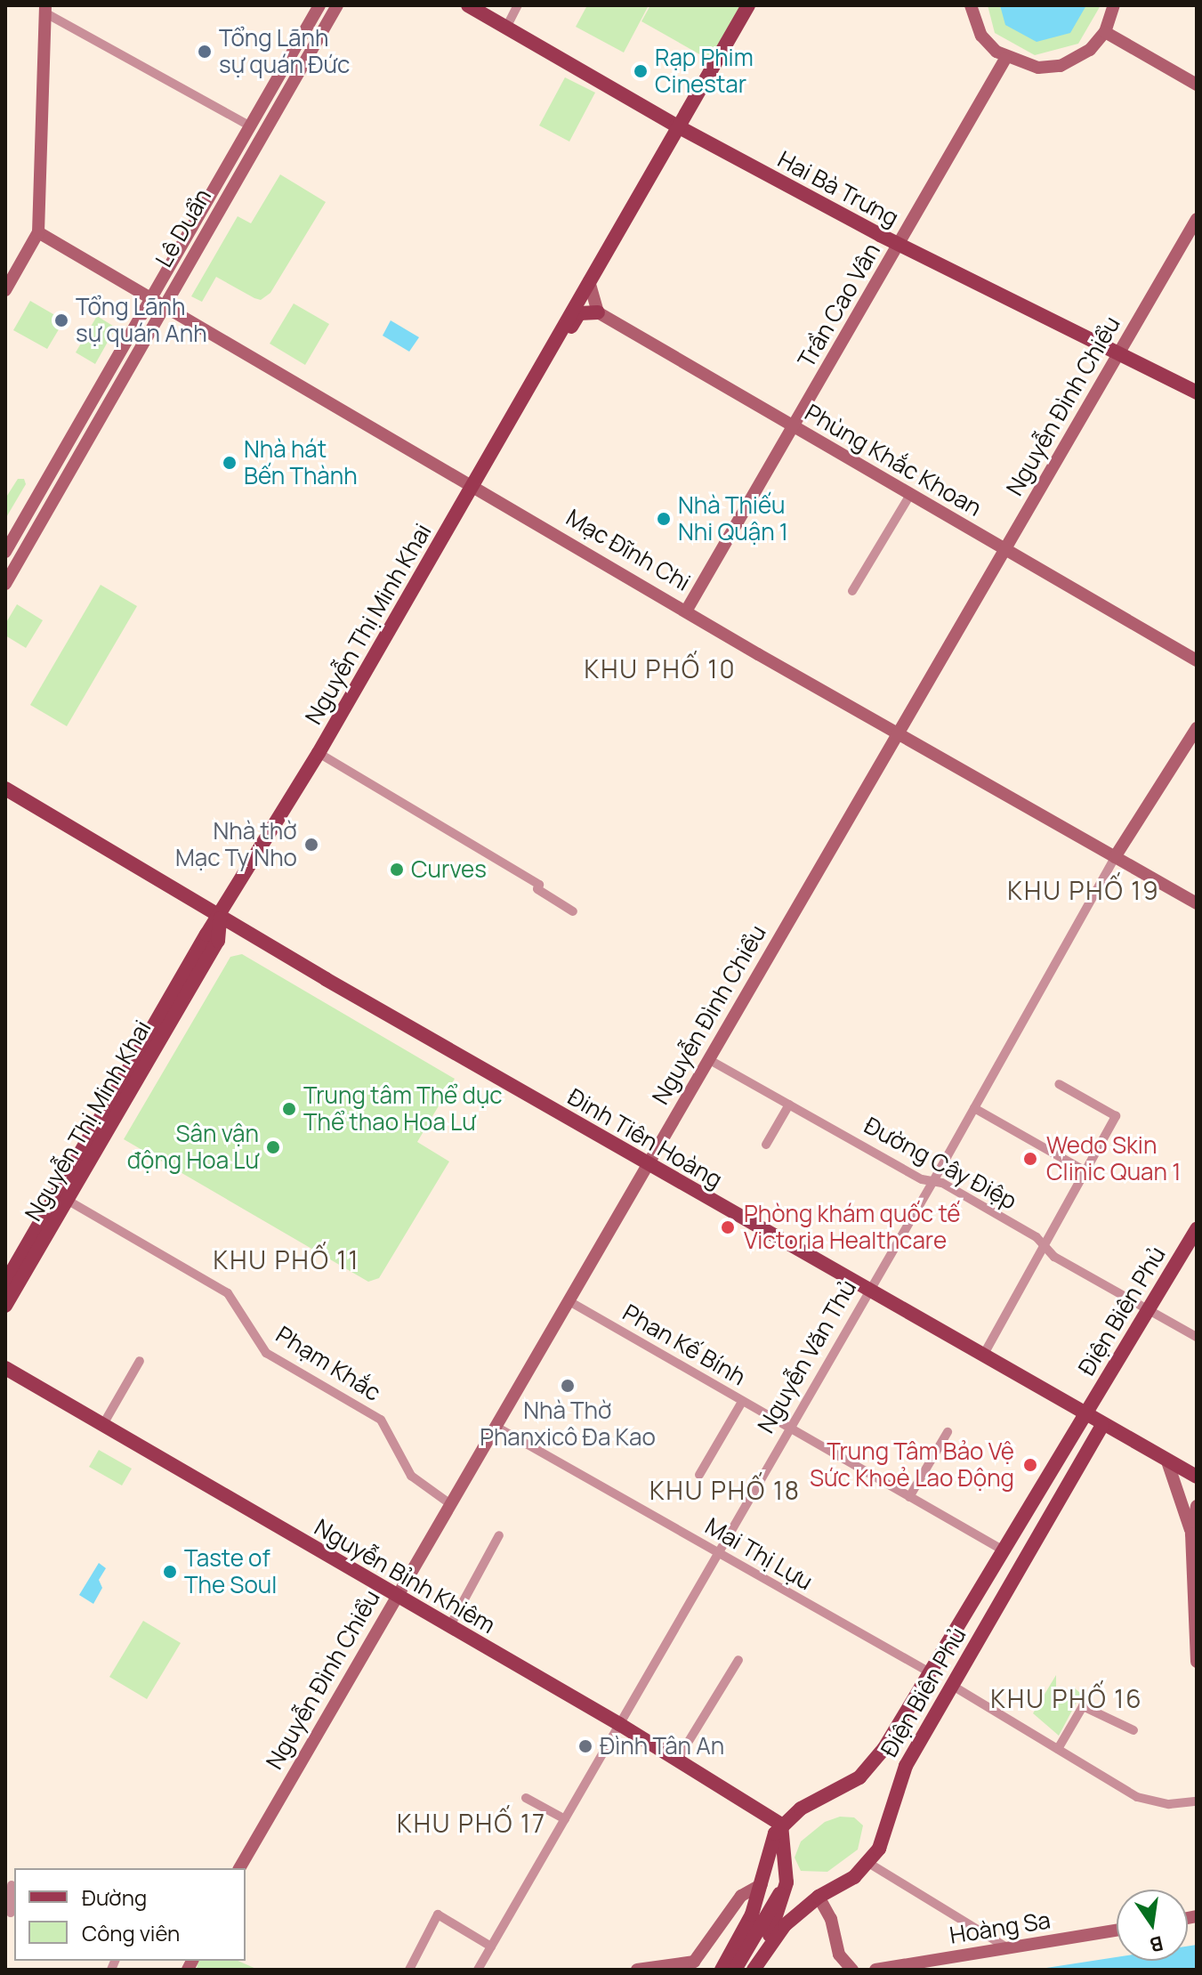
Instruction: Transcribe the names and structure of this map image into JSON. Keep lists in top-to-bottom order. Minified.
{"streets":{"main road":["Hai Bà Trưng","Lê Duẩn","Trần Cao Vân","Nguyễn Đình Chiểu","Phùng Khắc Khoan","Mạc Đĩnh Chi","Nguyễn Thị Minh Khai","Đinh Tiên Hoàng","Điện Biên Phủ","Nguyễn Văn Thủ","Nguyễn Bỉnh Khiêm","Ðiện Biên Phủ","Hoàng Sa"],"street":["Đường Cây Điệp","Phan Kế Bính","Phạm Khắc","Mai Thị Lựu"]},"crossings":[["Hai Bà Trưng","Trần Cao Vân"],["Hai Bà Trưng","Nguyễn Đình Chiểu"],["Hai Bà Trưng","Nguyễn Thị Minh Khai"],["Lê Duẩn","Mạc Đĩnh Chi"],["Trần Cao Vân","Phùng Khắc Khoan"],["Trần Cao Vân","Mạc Đĩnh Chi"],["Nguyễn Đình Chiểu","Phùng Khắc Khoan"],["Nguyễn Đình Chiểu","Mạc Đĩnh Chi"],["Nguyễn Đình Chiểu","Đinh Tiên Hoàng"],["Nguyễn Đình Chiểu","Đường Cây Điệp"],["Nguyễn Đình Chiểu","Phan Kế Bính"],["Nguyễn Đình Chiểu","Phạm Khắc"],["Nguyễn Đình Chiểu","Mai Thị Lựu"],["Nguyễn Đình Chiểu","Nguyễn Bỉnh Khiêm"],["Phùng Khắc Khoan","Nguyễn Thị Minh Khai"],["Mạc Đĩnh Chi","Nguyễn Thị Minh Khai"],["Mạc Đĩnh Chi","Nguyễn Văn Thủ"],["Nguyễn Thị Minh Khai","Đinh Tiên Hoàng"],["Nguyễn Thị Minh Khai","Phạm Khắc"],["Đinh Tiên Hoàng","Điện Biên Phủ"],["Đinh Tiên Hoàng","Nguyễn Văn Thủ"],["Đinh Tiên Hoàng","Ðiện Biên Phủ"],["Đường Cây Điệp","Điện Biên Phủ"],["Đường Cây Điệp","Nguyễn Văn Thủ"],["Điện Biên Phủ","Ðiện Biên Phủ"],["Phan Kế Bính","Nguyễn Văn Thủ"],["Phan Kế Bính","Ðiện Biên Phủ"],["Nguyễn Văn Thủ","Mai Thị Lựu"],["Nguyễn Văn Thủ","Nguyễn Bỉnh Khiêm"],["Mai Thị Lựu","Ðiện Biên Phủ"],["Nguyễn Bỉnh Khiêm","Ðiện Biên Phủ"]],"districts":["KHU PHỐ 10","KHU PHỐ 19","KHU PHỐ 11","KHU PHỐ 18","KHU PHỐ 16","KHU PHỐ 17"],"places":["Tổng Lãnh sự quán Đức","Rạp Phim Cinestar","Tổng Lãnh sự quán Anh","Nhà hát Bến Thành","Nhà Thiếu Nhi Quận 1","Nhà thờ Mạc Ty Nho","Curves","Trung tâm Thể dục Thể thao Hoa Lư","Sân vận động Hoa Lư","Wedo Skin Clinic Quan 1","Phòng khám quốc tế Victoria Healthcare","Nhà Thờ Phanxicô Đa Kao","Trung Tâm Bảo Vệ Sức Khoẻ Lao Động","Taste of The Soul","Đình Tân An"],"legend":["Đường","Công viên"],"north":"bottom"}
